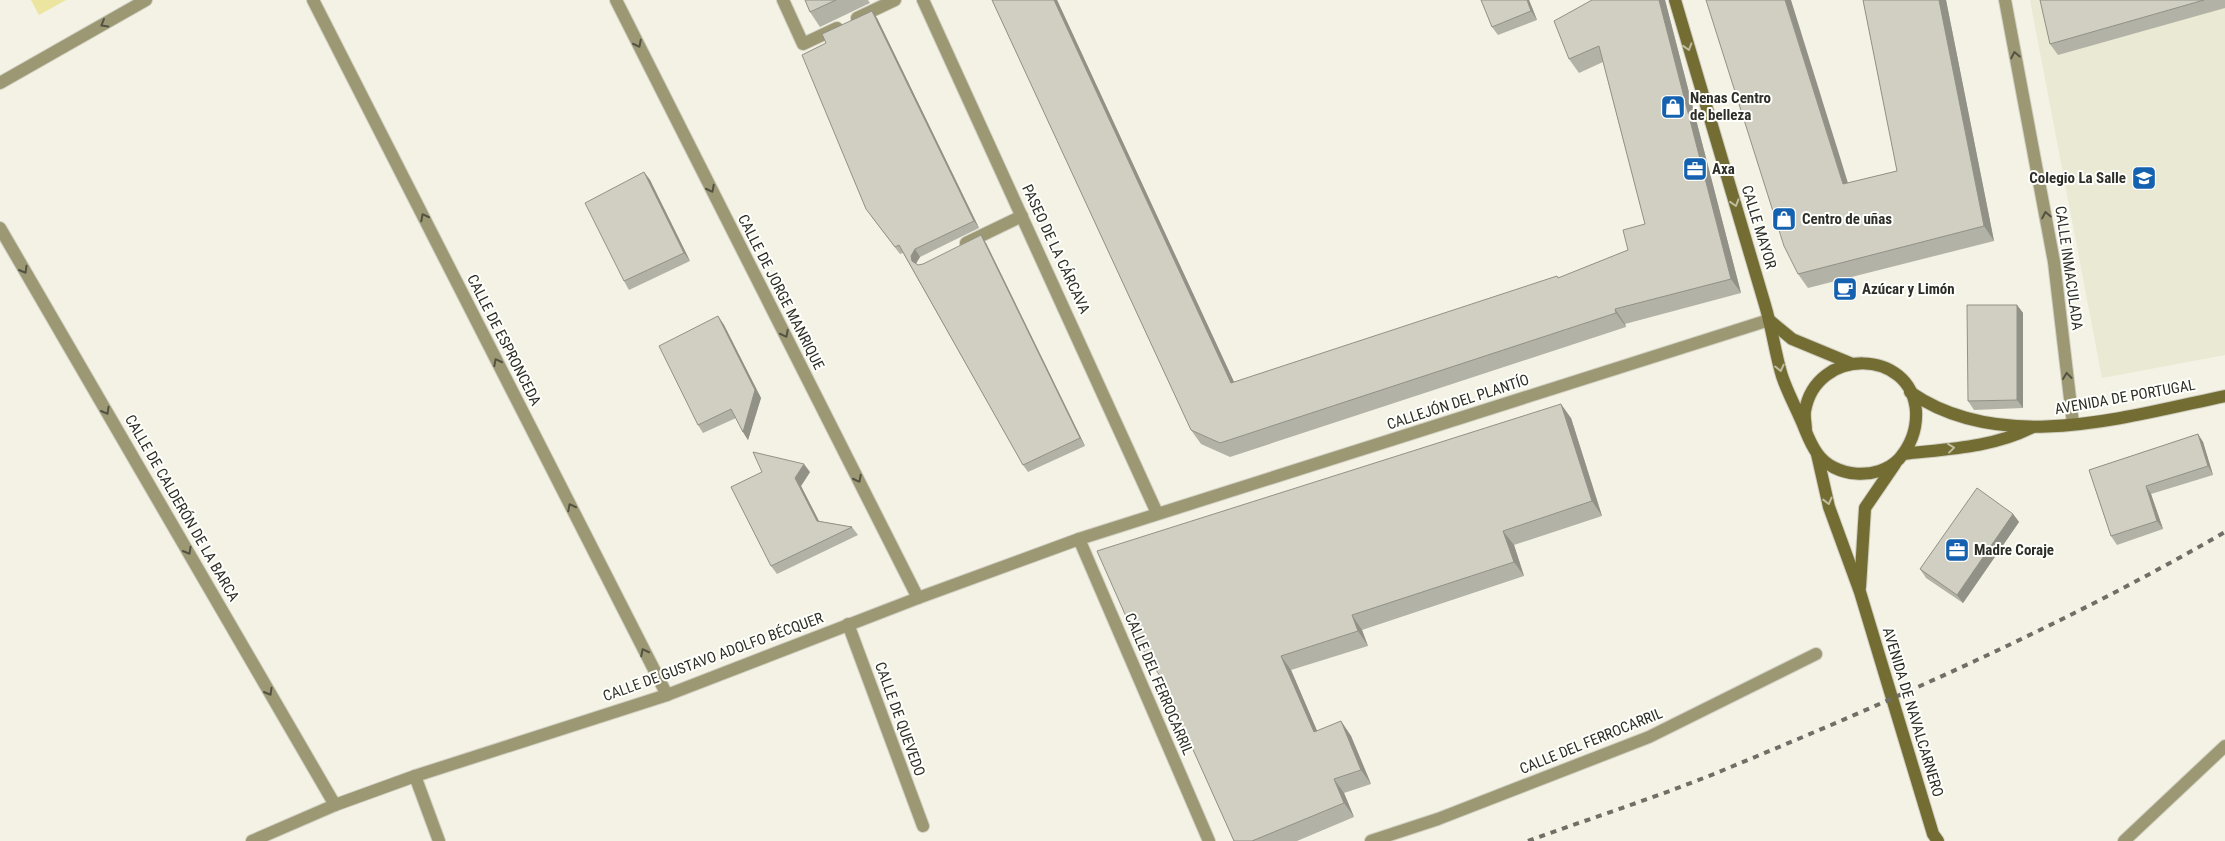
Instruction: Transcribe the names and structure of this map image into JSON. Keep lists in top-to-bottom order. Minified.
{"streets":{"street":["CALLE MAYOR","PASEO DE LA CÁRCAVA","CALLE INMACULADA","CALLE DE JORGE MANRIQUE","CALLE DE ESPRONCEDA","AVENIDA DE PORTUGAL","CALLEJÓN DEL PLANTÍO","CALLE DE CALDERÓN DE LA BARCA","CALLE DE GUSTAVO ADOLFO BÉCQUER","CALLE DEL FERROCARRIL","AVENIDA DE NAVALCARNERO","CALLE DE QUEVEDO"]},"crossings":[["CALLE MAYOR","CALLEJÓN DEL PLANTÍO"],["PASEO DE LA CÁRCAVA","CALLEJÓN DEL PLANTÍO"],["PASEO DE LA CÁRCAVA","CALLE DE GUSTAVO ADOLFO BÉCQUER"],["CALLE INMACULADA","AVENIDA DE PORTUGAL"],["CALLE DE JORGE MANRIQUE","CALLE DE GUSTAVO ADOLFO BÉCQUER"],["CALLE DE ESPRONCEDA","CALLE DE GUSTAVO ADOLFO BÉCQUER"],["CALLEJÓN DEL PLANTÍO","CALLE DE GUSTAVO ADOLFO BÉCQUER"],["CALLE DE CALDERÓN DE LA BARCA","CALLE DE GUSTAVO ADOLFO BÉCQUER"],["CALLE DE GUSTAVO ADOLFO BÉCQUER","CALLE DEL FERROCARRIL"],["CALLE DE GUSTAVO ADOLFO BÉCQUER","CALLE DE QUEVEDO"]],"one_way":["CALLE MAYOR","CALLE INMACULADA","CALLE DE JORGE MANRIQUE","CALLE DE ESPRONCEDA","CALLE DE CALDERÓN DE LA BARCA"],"places":{"shop":["Nenas Centro de belleza","Centro de uñas"],"office":["Axa","Madre Coraje"],"school or university":["Colegio La Salle"],"cafe":["Azúcar y Limón"]}}
